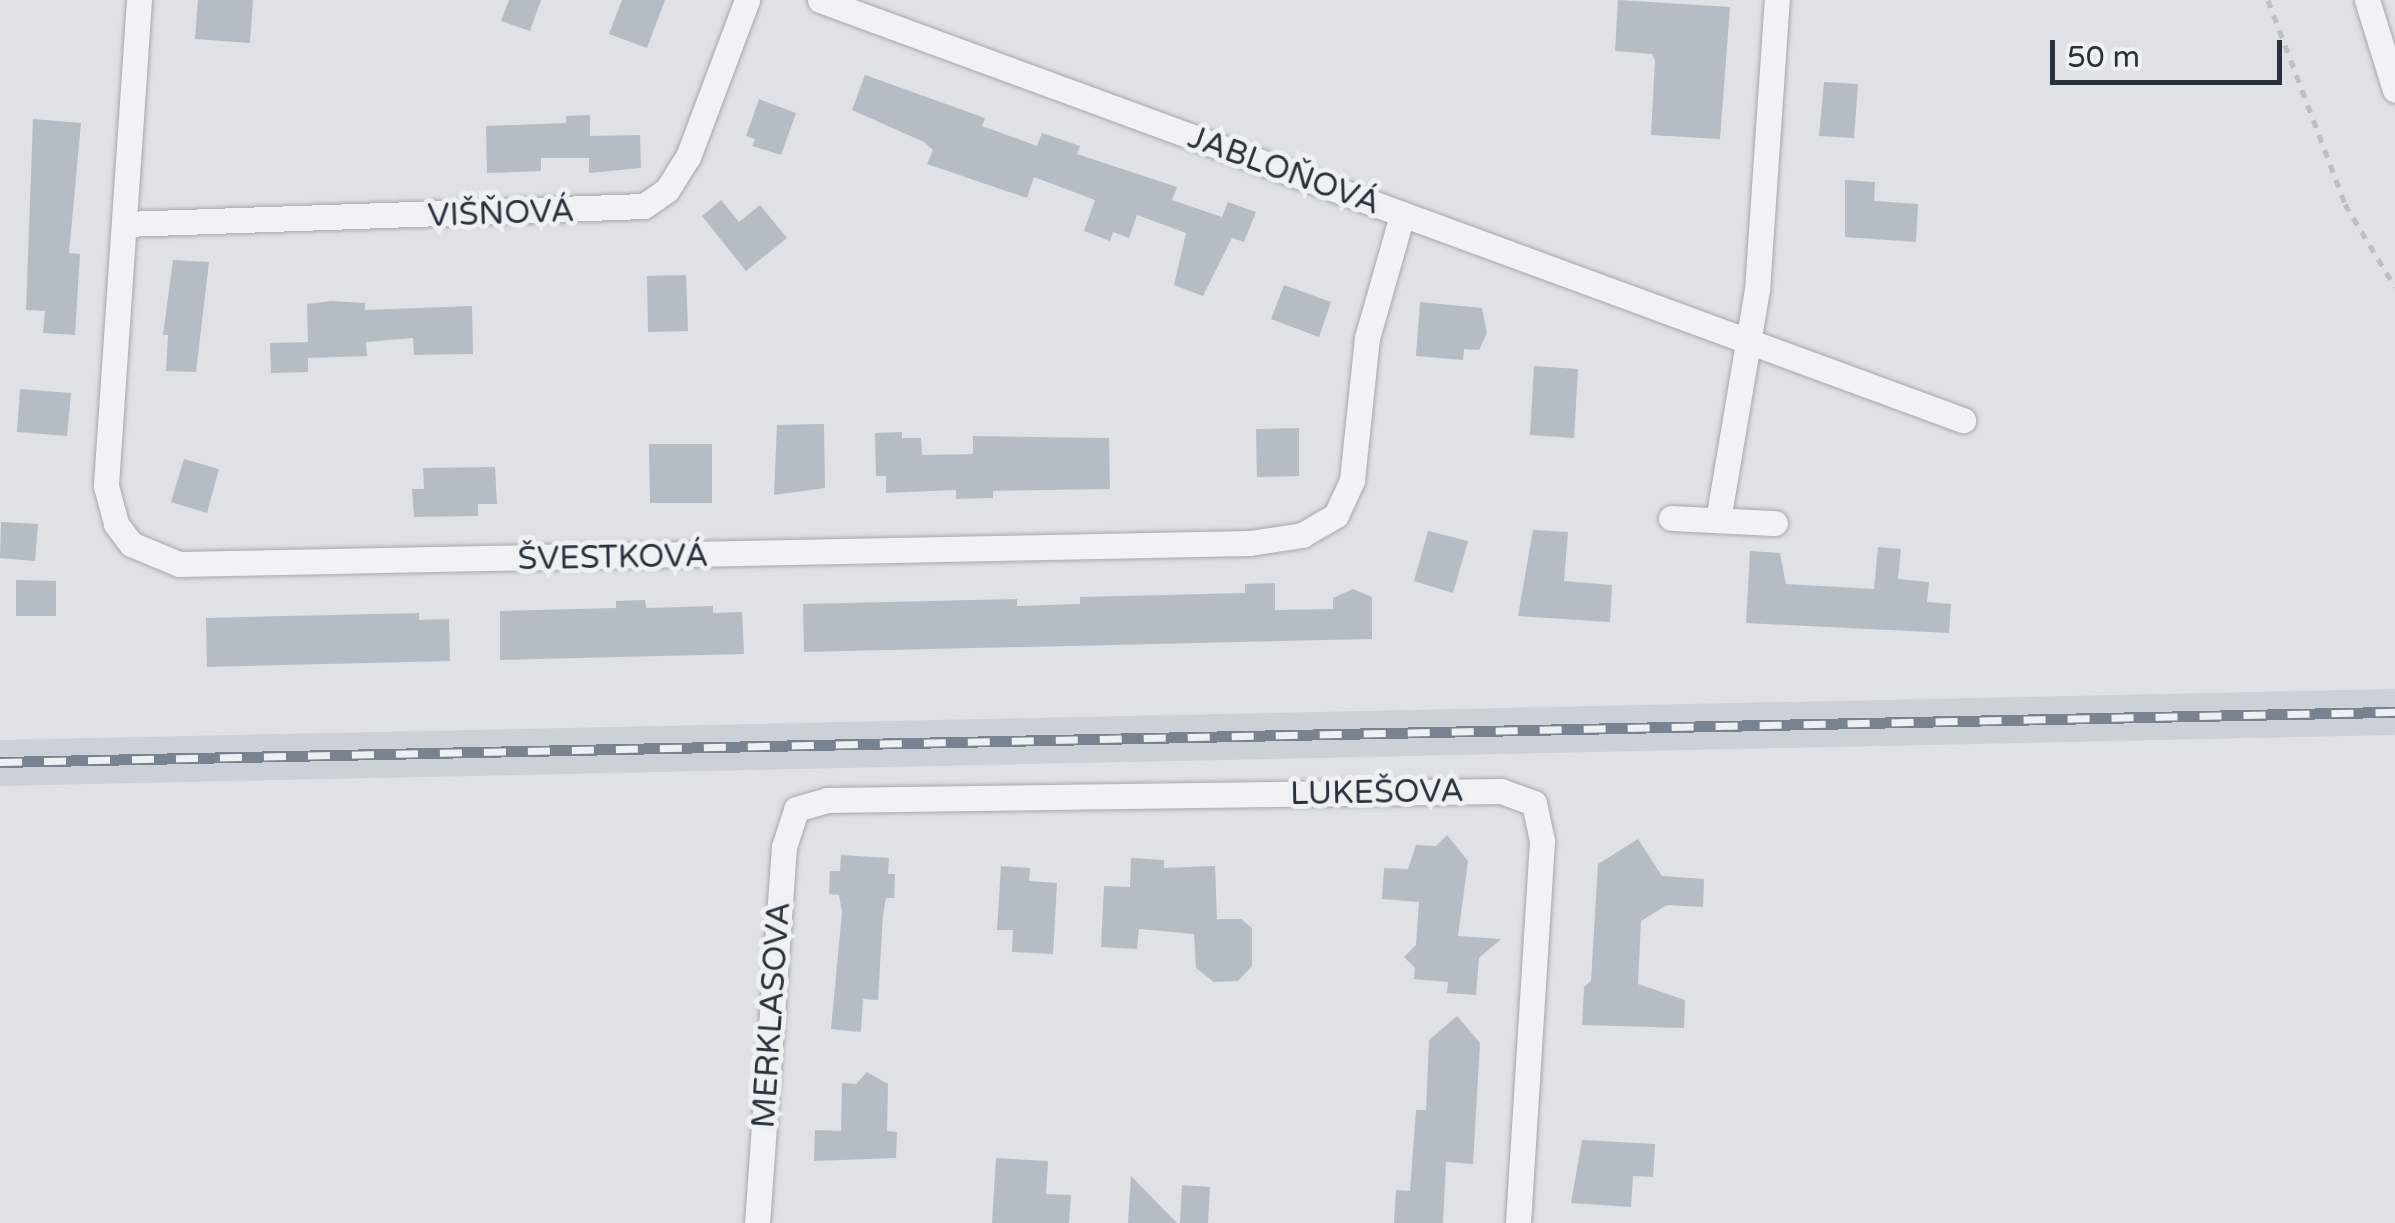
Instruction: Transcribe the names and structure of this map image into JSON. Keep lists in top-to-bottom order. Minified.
{"streets":{"street":["JABLOŇOVÁ","VIŠŇOVÁ","ŠVESTKOVÁ","LUKEŠOVA","MERKLASOVA"]},"crossings":[["JABLOŇOVÁ","ŠVESTKOVÁ"],["VIŠŇOVÁ","ŠVESTKOVÁ"],["LUKEŠOVA","MERKLASOVA"]],"scale_bar":"50 m"}
